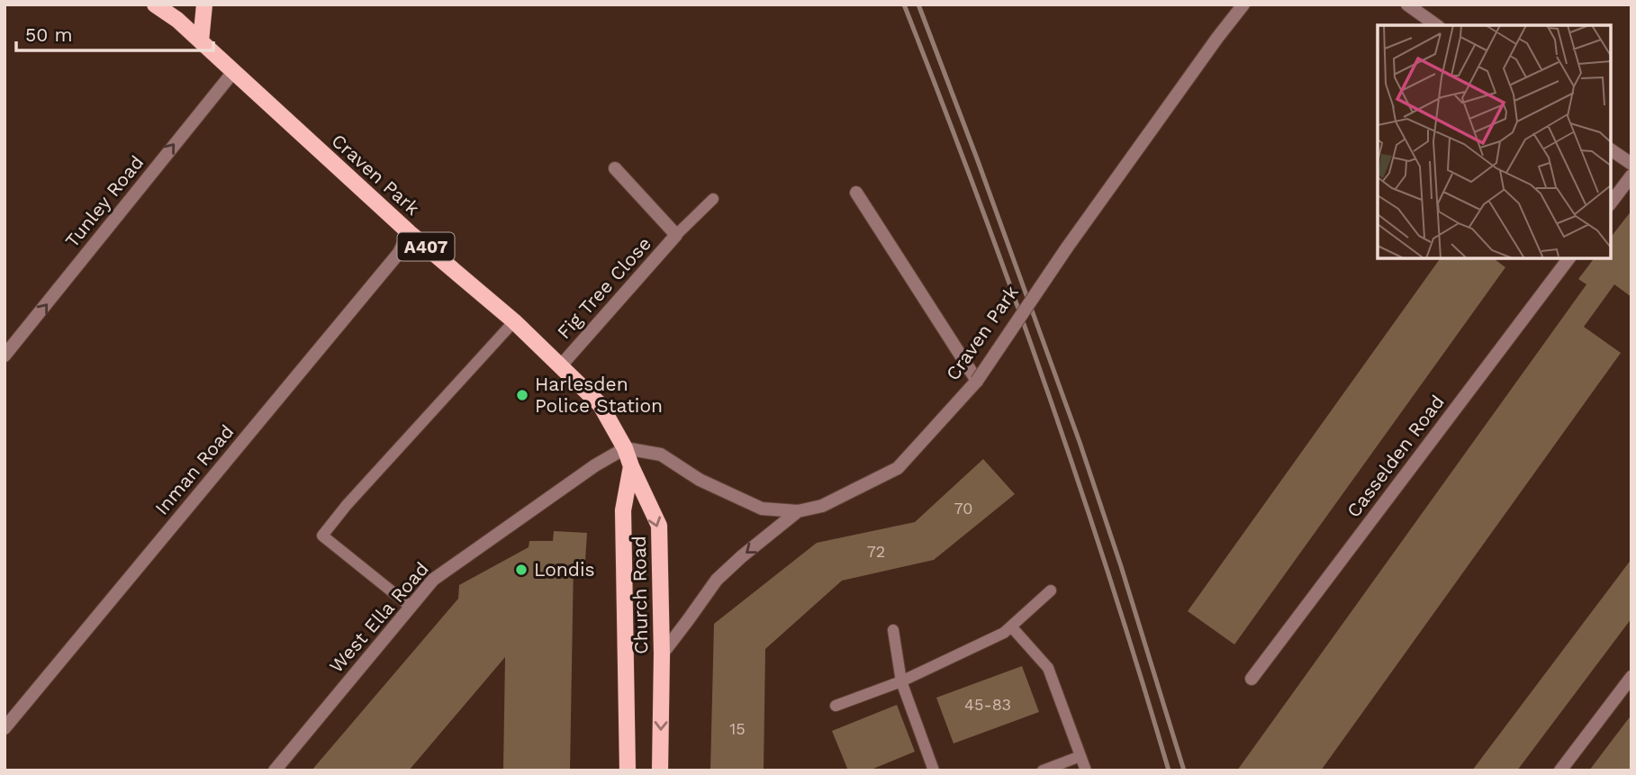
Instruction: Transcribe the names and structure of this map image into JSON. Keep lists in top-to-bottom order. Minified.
{"streets":{"main road":["Craven Park","A407","Church Road"],"street":["Tunley Road","Fig Tree Close","Casselden Road","Inman Road","West Ella Road"]},"crossings":[["Craven Park","Tunley Road"],["Craven Park","Fig Tree Close"],["Craven Park","Inman Road"],["Craven Park","Church Road"],["Craven Park","West Ella Road"]],"one_way":["Tunley Road"],"places":["Harlesden Police Station","Londis"],"house_numbers":["70","72","45-83","15"],"scale_bar":"50 m"}
